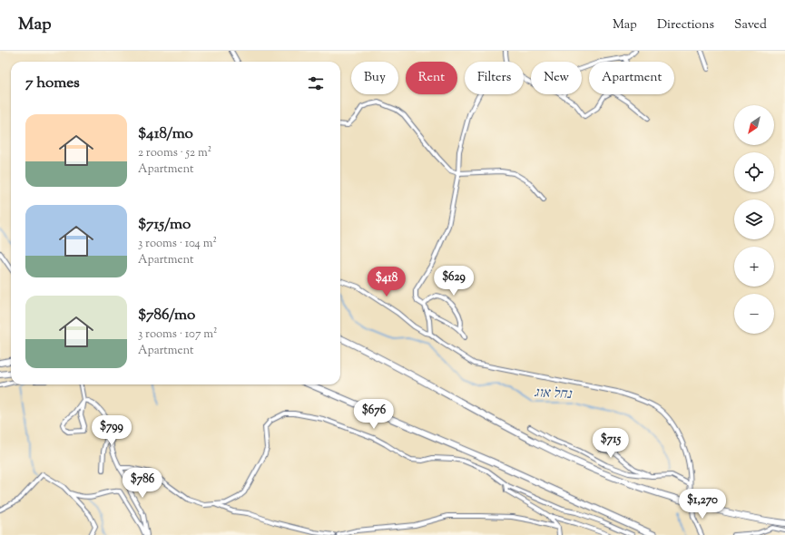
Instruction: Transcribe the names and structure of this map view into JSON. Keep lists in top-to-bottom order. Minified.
{"water":["נחל אוג"],"north":"bottom left","page":{"header":"Map","nav":["Map","Directions","Saved"],"chip":["Buy","Rent","Filters","New","Apartment"],"heading":"7 homes","map_buttons":["+","−"],"list":[{"name":"$418/mo","note":"2 rooms · 52 m² · Apartment"},{"name":"$715/mo","note":"3 rooms · 104 m² · Apartment"},{"name":"$786/mo","note":"3 rooms · 107 m² · Apartment"}],"price":["$629","$418","$676","$799","$715","$786","$1,270"]}}
